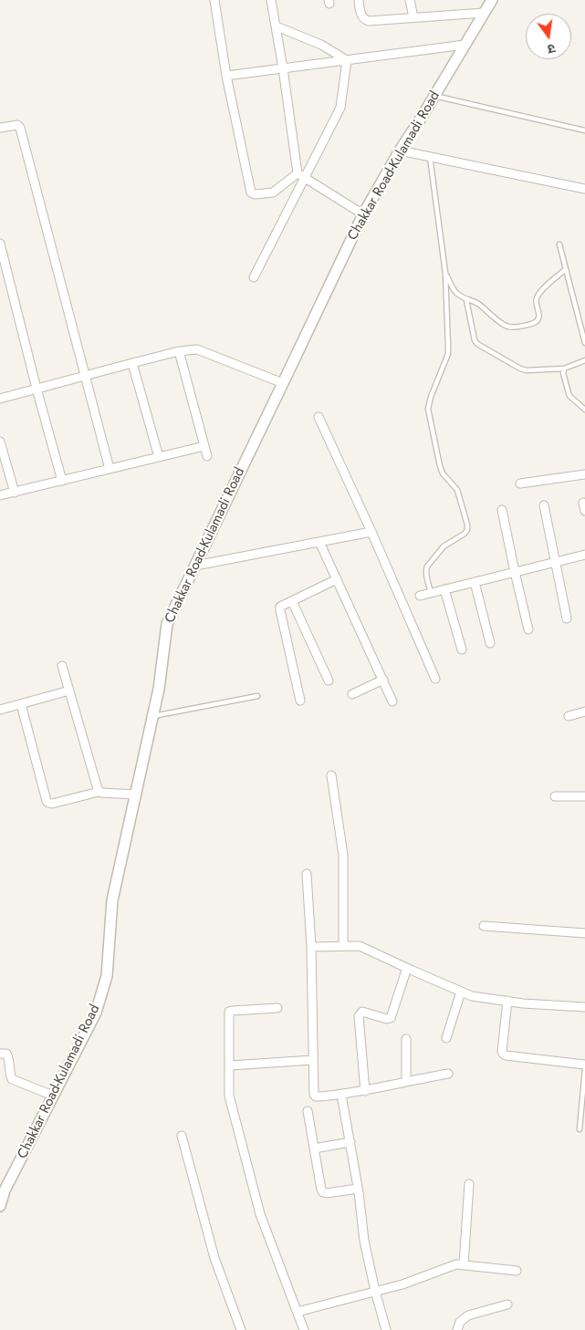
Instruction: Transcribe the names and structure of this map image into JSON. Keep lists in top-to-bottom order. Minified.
{"streets":{"street":["Chakkar Road-Kulamadi Road"]},"north":"bottom"}
